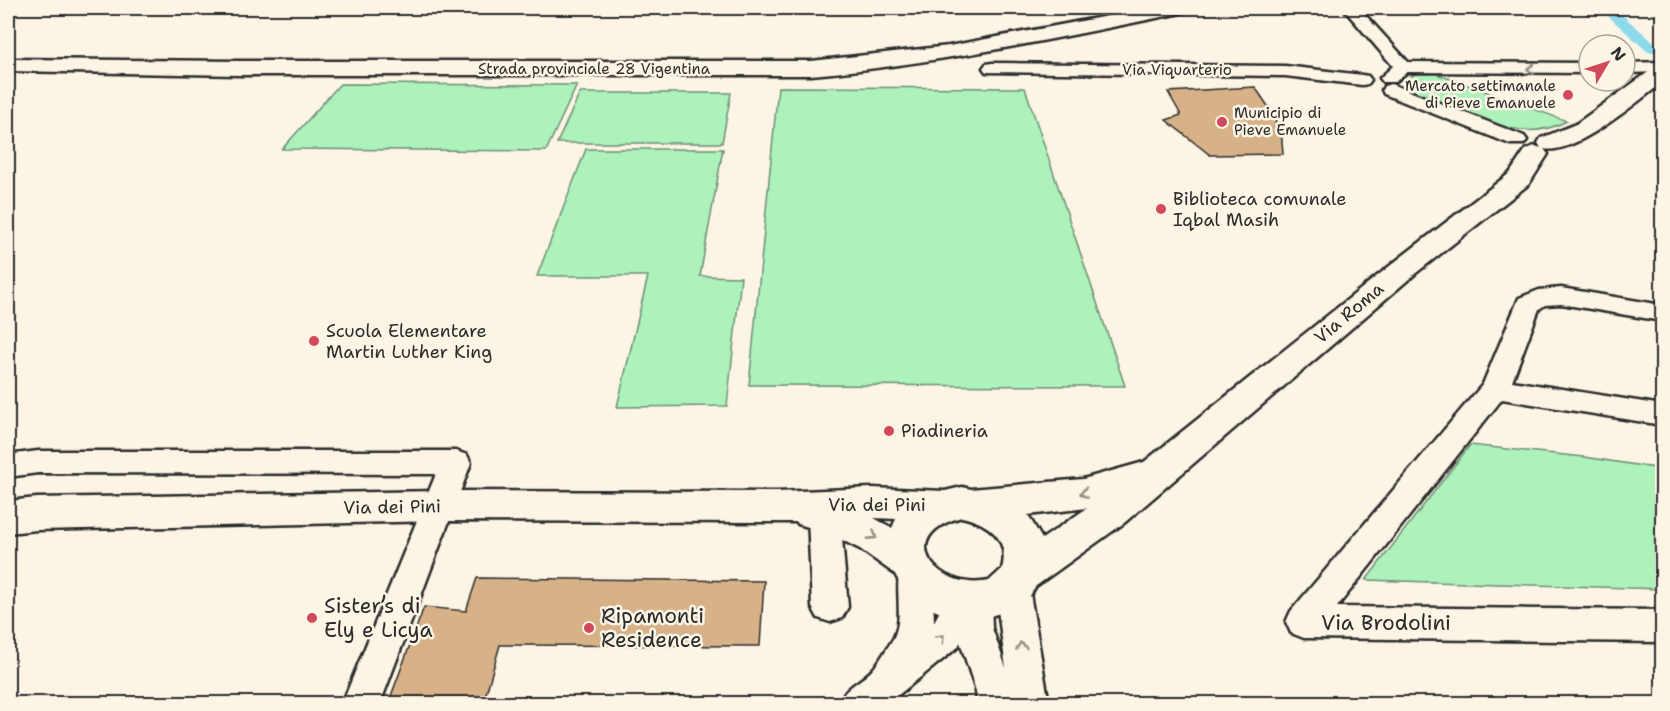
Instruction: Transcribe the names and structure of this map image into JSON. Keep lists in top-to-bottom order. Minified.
{"streets":{"street":["Strada provinciale 28 Vigentina","Via Viquarterio","Via Roma","Via dei Pini","Via Brodolini"]},"crossings":[["Via Roma","Via dei Pini"]],"places":["Mercato settimanale di Pieve Emanuele","Municipio di Pieve Emanuele","Biblioteca comunale Iqbal Masih","Scuola Elementare Martin Luther King","Piadineria","Sister’s di Ely e Licya","Ripamonti Residence"],"north":"top right"}
